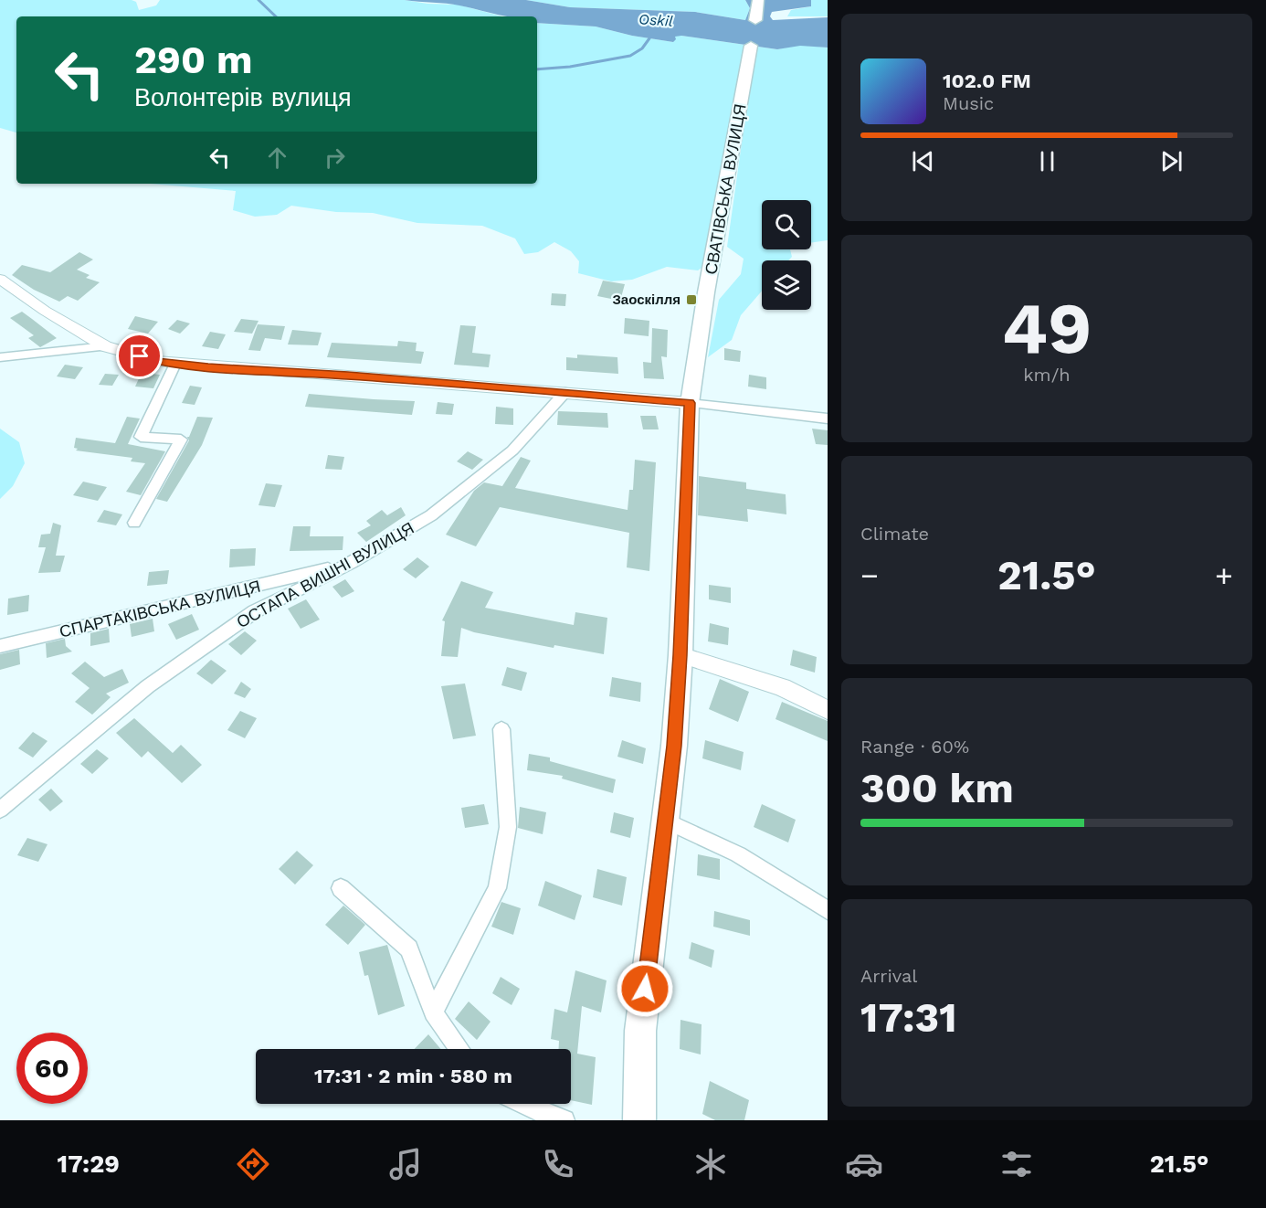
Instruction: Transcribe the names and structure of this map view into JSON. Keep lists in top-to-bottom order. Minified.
{"streets":{"main road":["СВАТІВСЬКА ВУЛИЦЯ"],"street":["ОСТАПА ВИШНІ ВУЛИЦЯ","СПАРТАКІВСЬКА ВУЛИЦЯ"]},"crossings":[["ОСТАПА ВИШНІ ВУЛИЦЯ","СПАРТАКІВСЬКА ВУЛИЦЯ"]],"water":["Oskil"],"places":{"transit":["Заоскілля"]},"page":{"turn":["290 m","Волонтерів вулиця"],"song":["102.0 FM","Music"],"tile":[["49","km/h"],"Climate",["Range · 60%","300 km"],["Arrival","17:31"]],"heat":["−","21.5°","+"],"limit":"60","trip":"17:31 · 2 min · 580 m","tabs":["17:29","21.5°"]}}
